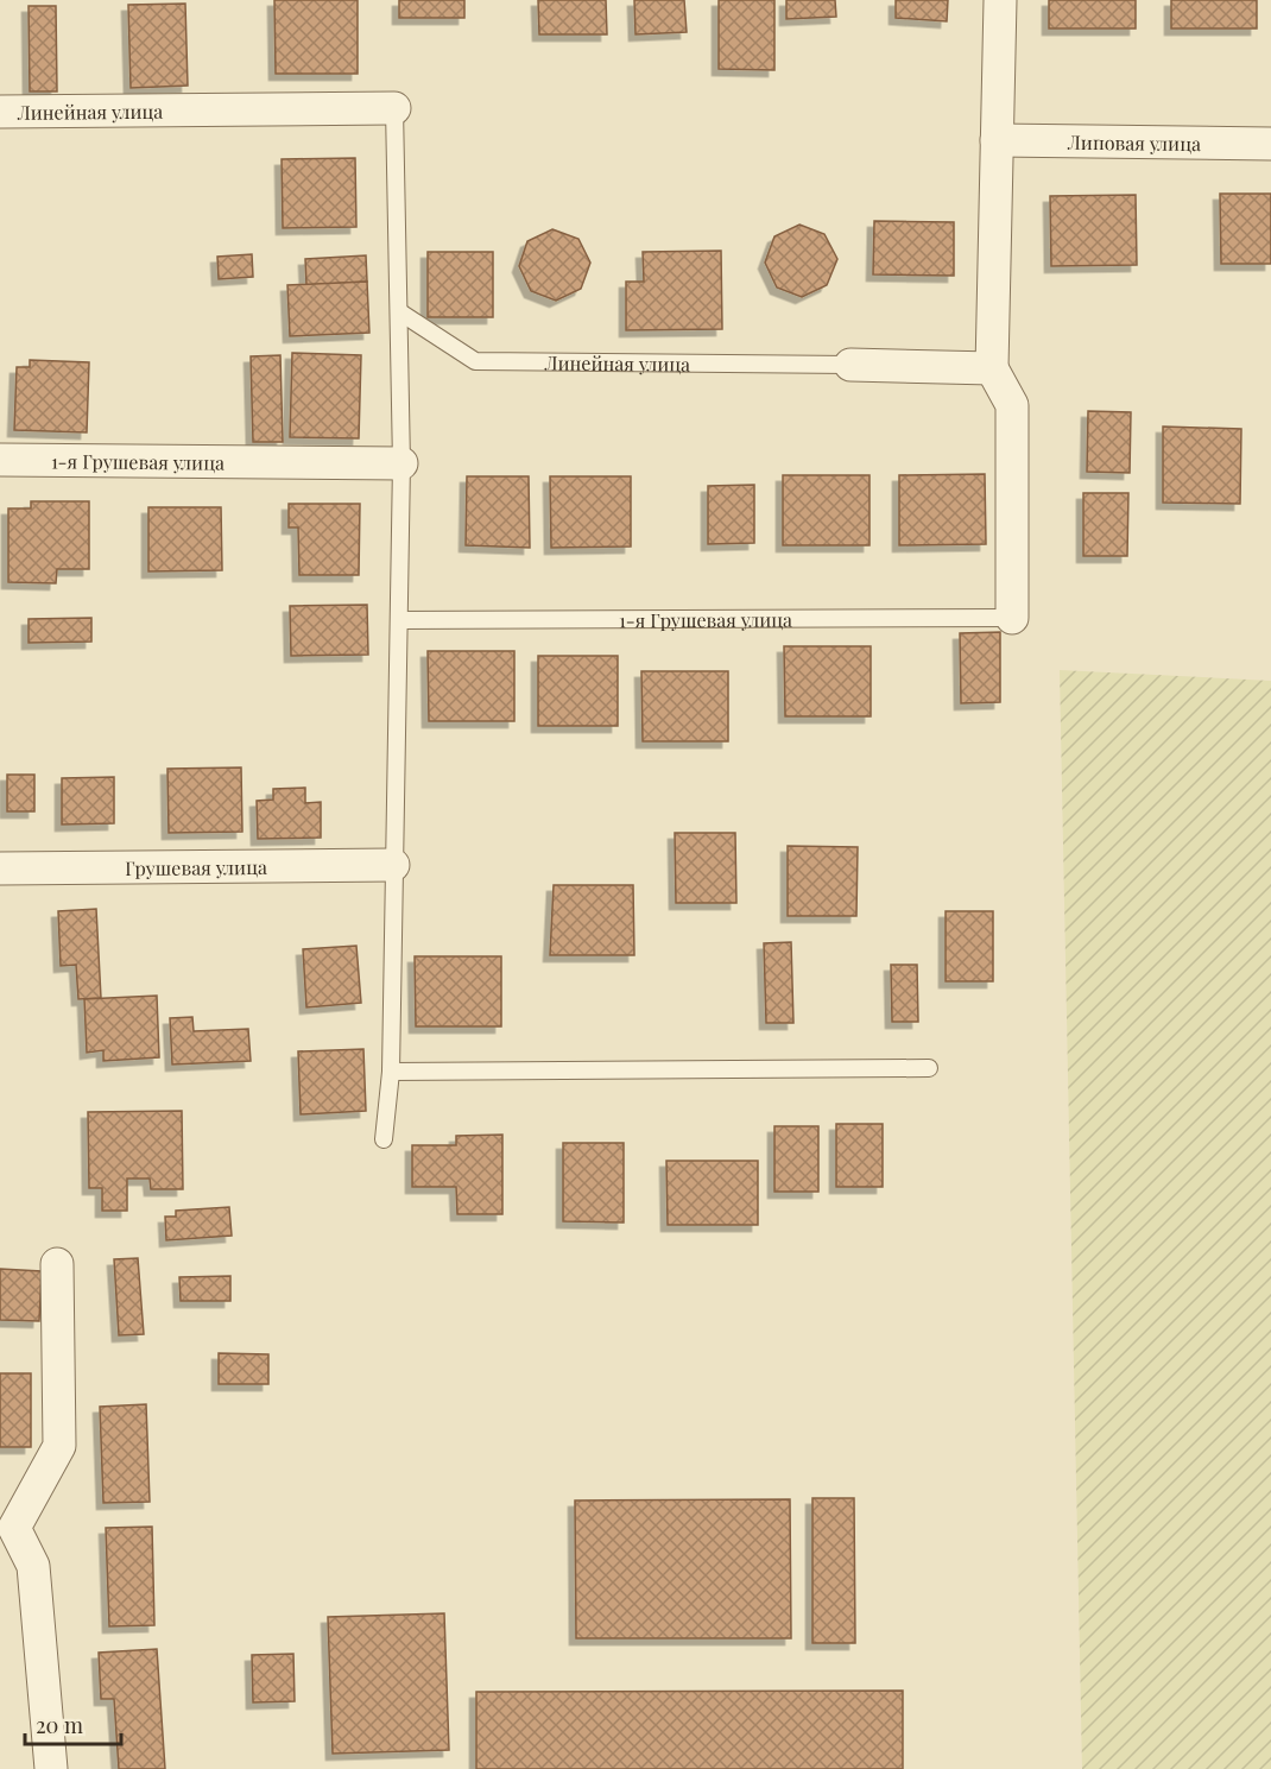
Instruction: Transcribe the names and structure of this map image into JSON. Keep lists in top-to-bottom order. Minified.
{"streets":{"street":["Линейная улица","Липовая улица","1-я Грушевая улица","Грушевая улица"]},"scale_bar":"20 m"}
